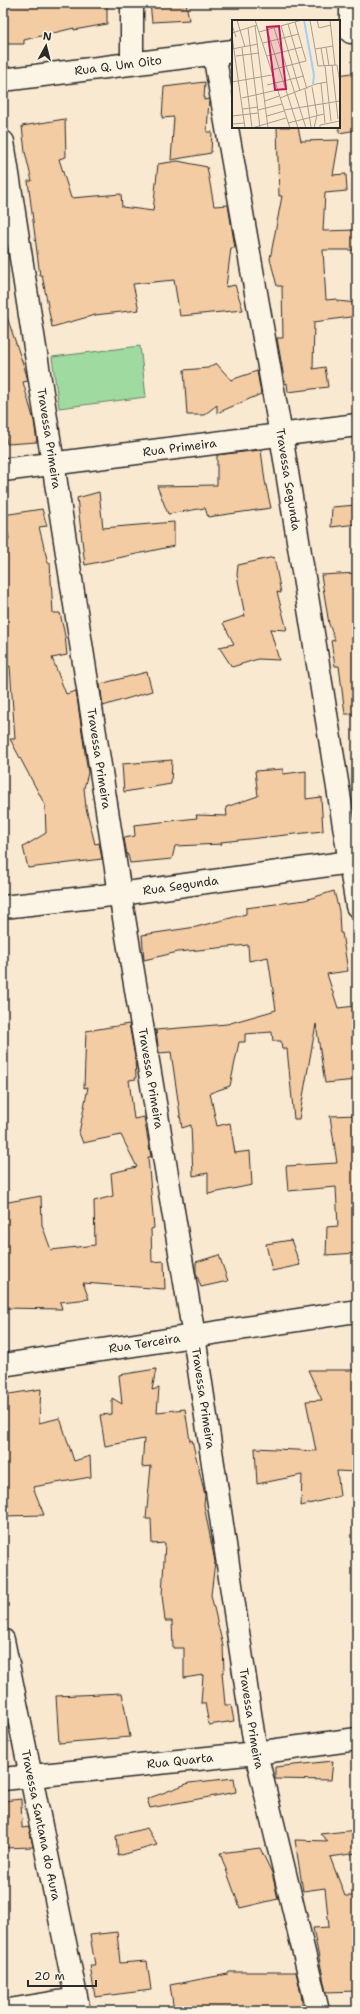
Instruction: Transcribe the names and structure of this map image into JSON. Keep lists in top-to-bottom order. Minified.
{"streets":{"street":["Rua Q. Um Oito","Travessa Primeira","Rua Primeira","Travessa Segunda","Rua Segunda","Rua Terceira","Rua Quarta","Travessa Santana do Aura"]},"crossings":[["Rua Q. Um Oito","Travessa Segunda"],["Travessa Primeira","Rua Primeira"],["Travessa Primeira","Rua Segunda"],["Travessa Primeira","Rua Terceira"],["Travessa Primeira","Rua Quarta"],["Rua Primeira","Travessa Segunda"],["Travessa Segunda","Rua Segunda"],["Rua Quarta","Travessa Santana do Aura"]],"scale_bar":"20 m","north":"top"}
